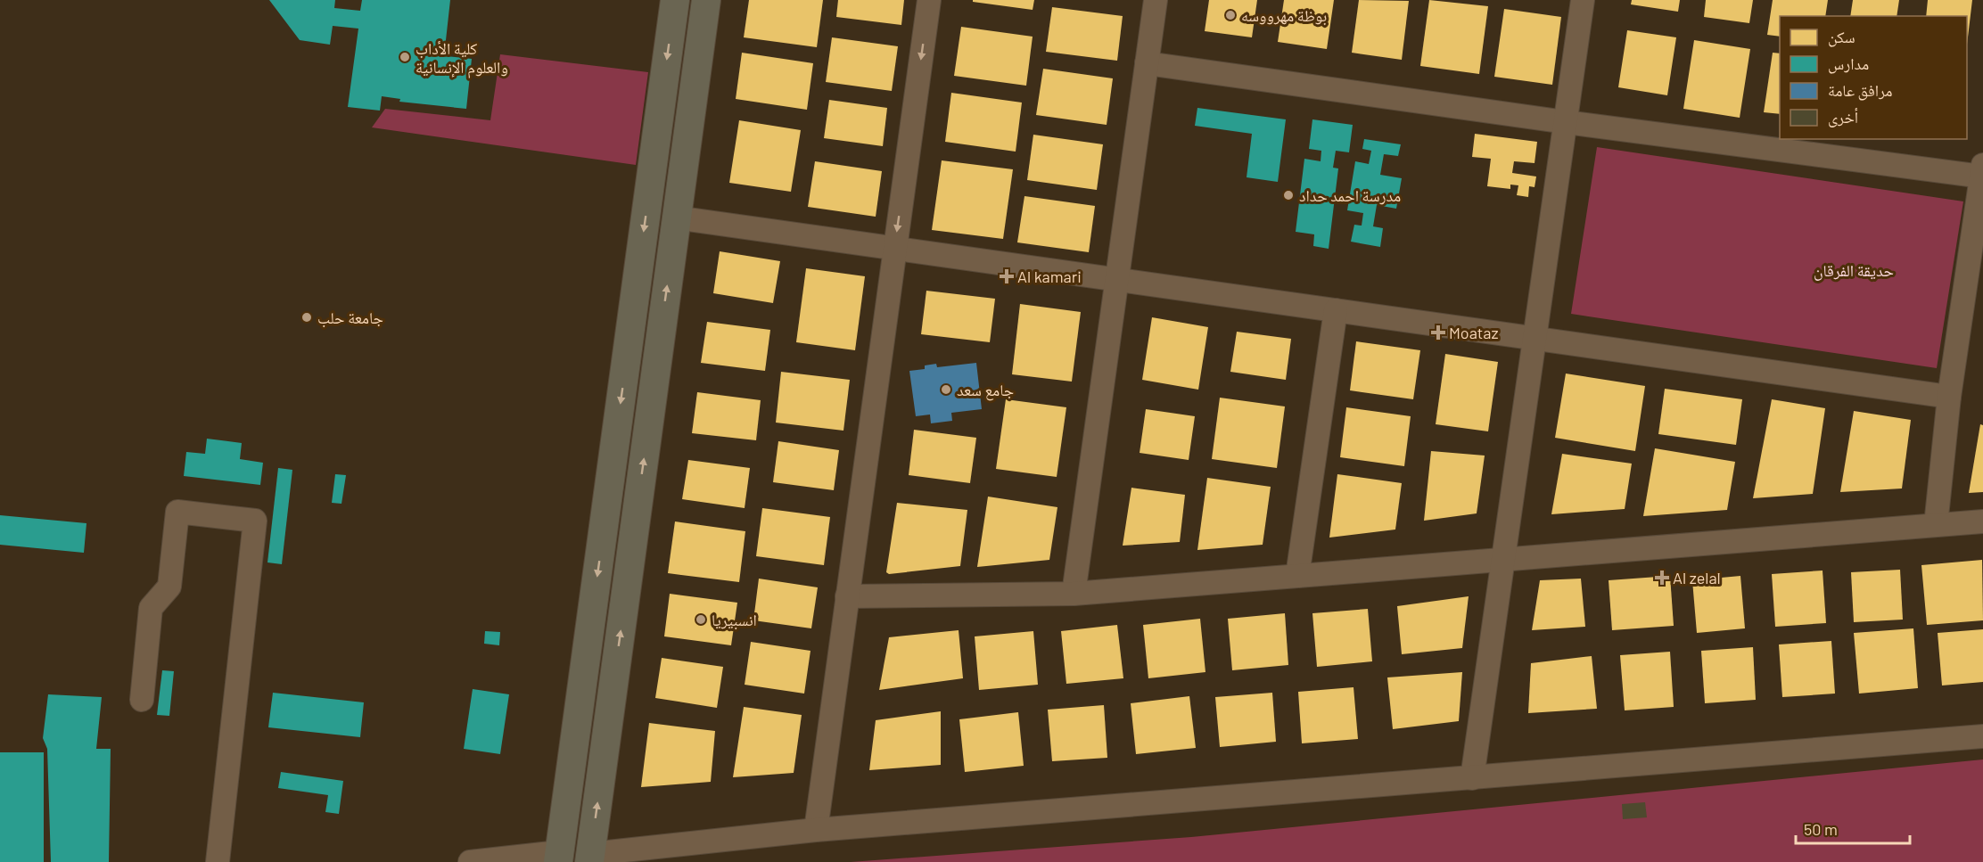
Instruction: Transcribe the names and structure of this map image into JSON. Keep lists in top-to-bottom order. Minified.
{"parks":["حديقة الفرقان"],"places":{"other":["بوظة مهرووسه","كلية الأداب والعلوم الإنسانية","مدرسة احمد حداد","جامعة حلب","جامع سعد","انسبيريا"],"health":["Al kamari","Moataz","Al zelal"]},"legend":["سكن","مدارس","مرافق عامة","أخرى"],"scale_bar":"50 m"}
